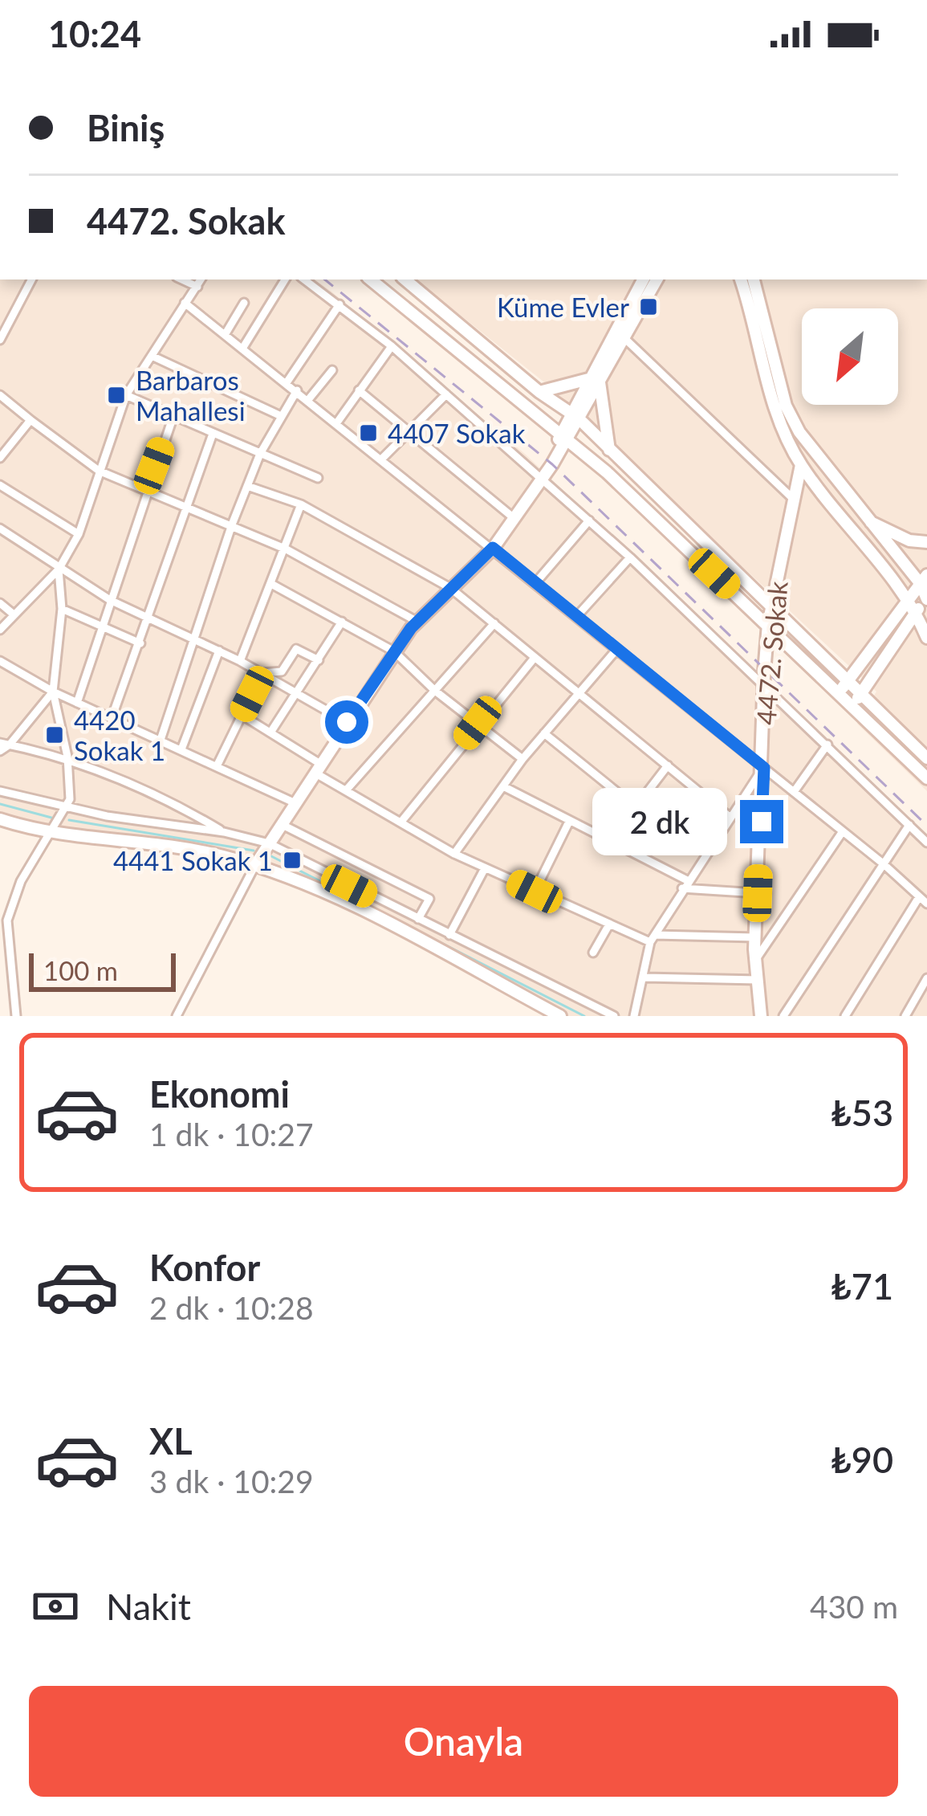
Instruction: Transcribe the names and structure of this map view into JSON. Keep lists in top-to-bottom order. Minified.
{"streets":{"street":["4472. Sokak"]},"places":{"transit":["Küme Evler","Barbaros Mahallesi","4407 Sokak","4420 Sokak 1","4441 Sokak 1"]},"scale_bar":"100 m","north":"bottom left","page":{"status":"10:24","banner":["Biniş","4472. Sokak"],"bubble":"2 dk","scale":"100 m","list":[{"name":"Ekonomi","note":"1 dk · 10:27","value":"₺53"},{"name":"Konfor","note":"2 dk · 10:28","value":"₺71"},{"name":"XL","note":"3 dk · 10:29","value":"₺90"}],"pay":["Nakit","430 m"],"buttons":"Onayla"}}
